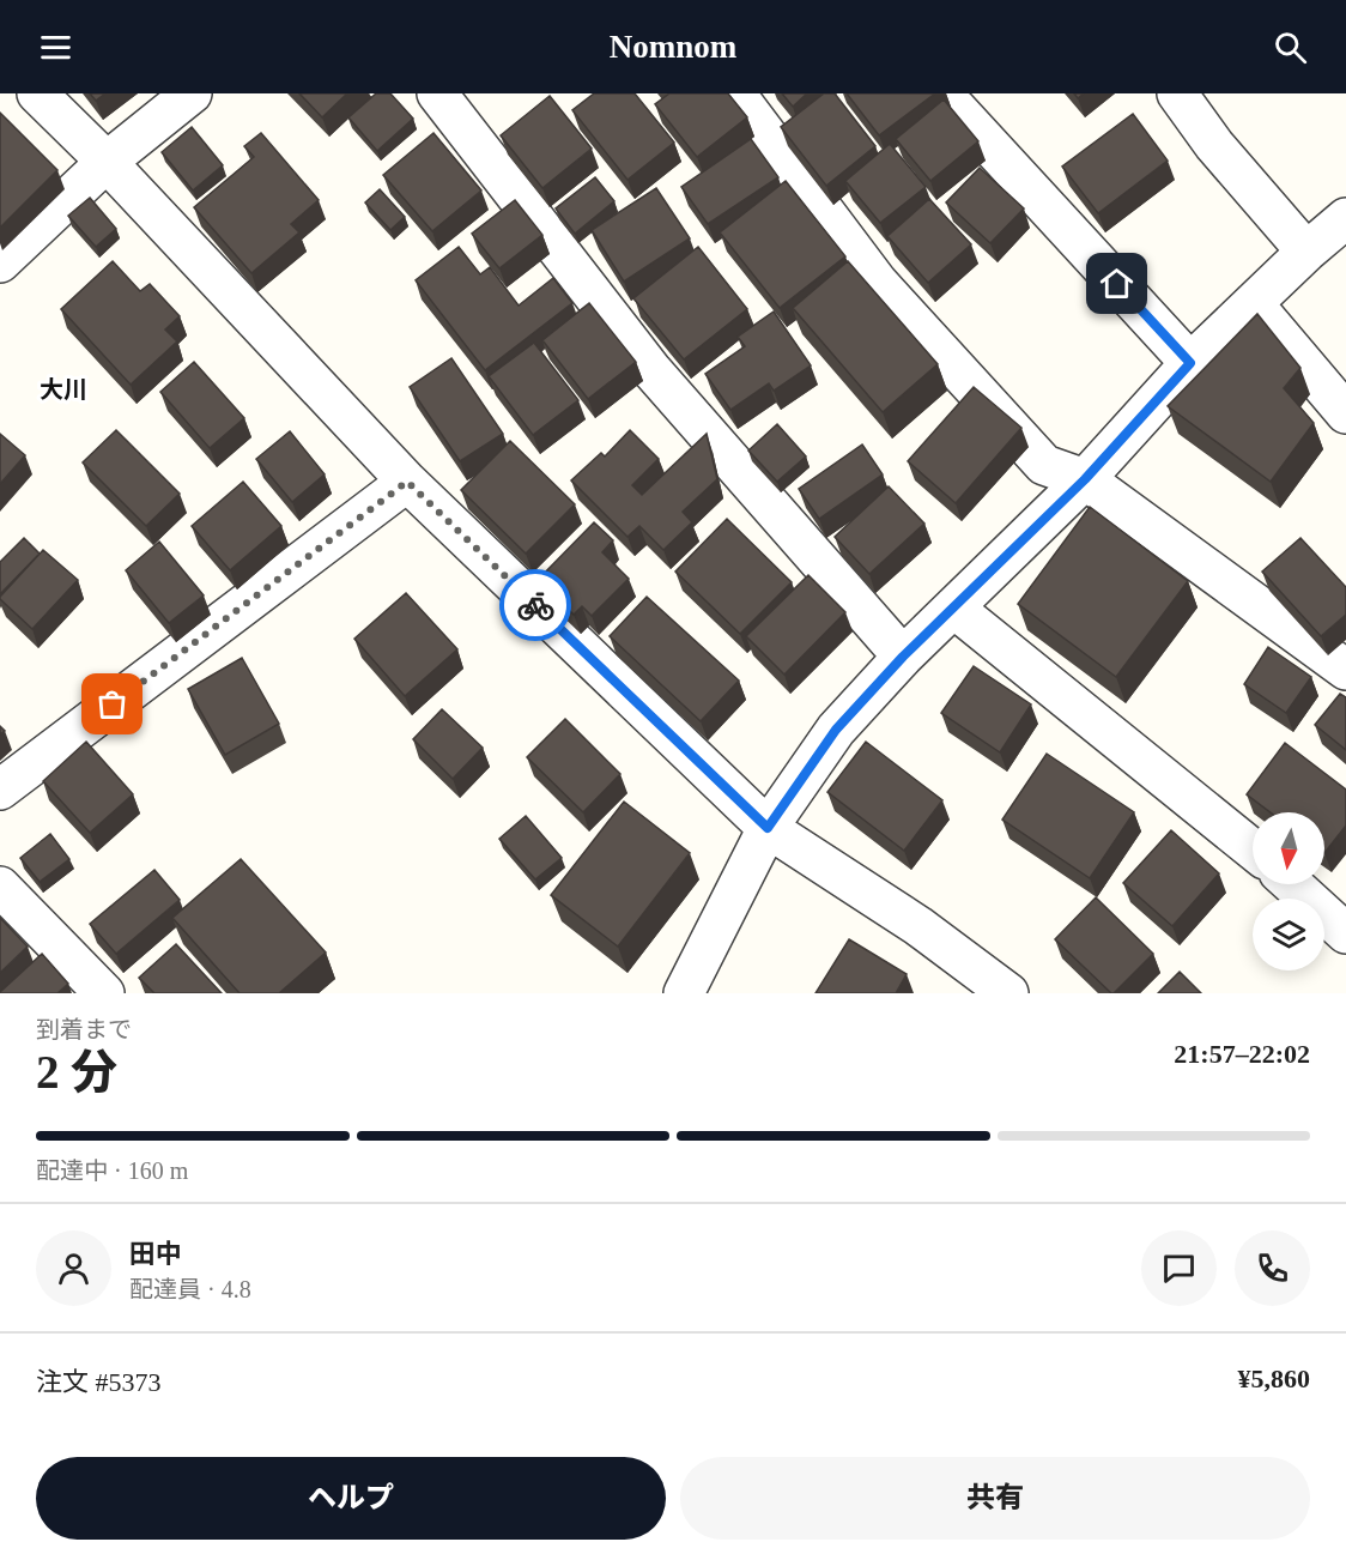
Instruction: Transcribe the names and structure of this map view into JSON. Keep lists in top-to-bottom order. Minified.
{"districts":["大川"],"north":"bottom","page":{"header":"Nomnom","heading":["2 分","到着まで","21:57–22:02"],"panel":["田中","配達員 · 4.8","注文 #5373","¥5,860"],"bar":"配達中 · 160 m","buttons":["ヘルプ","共有"]}}
